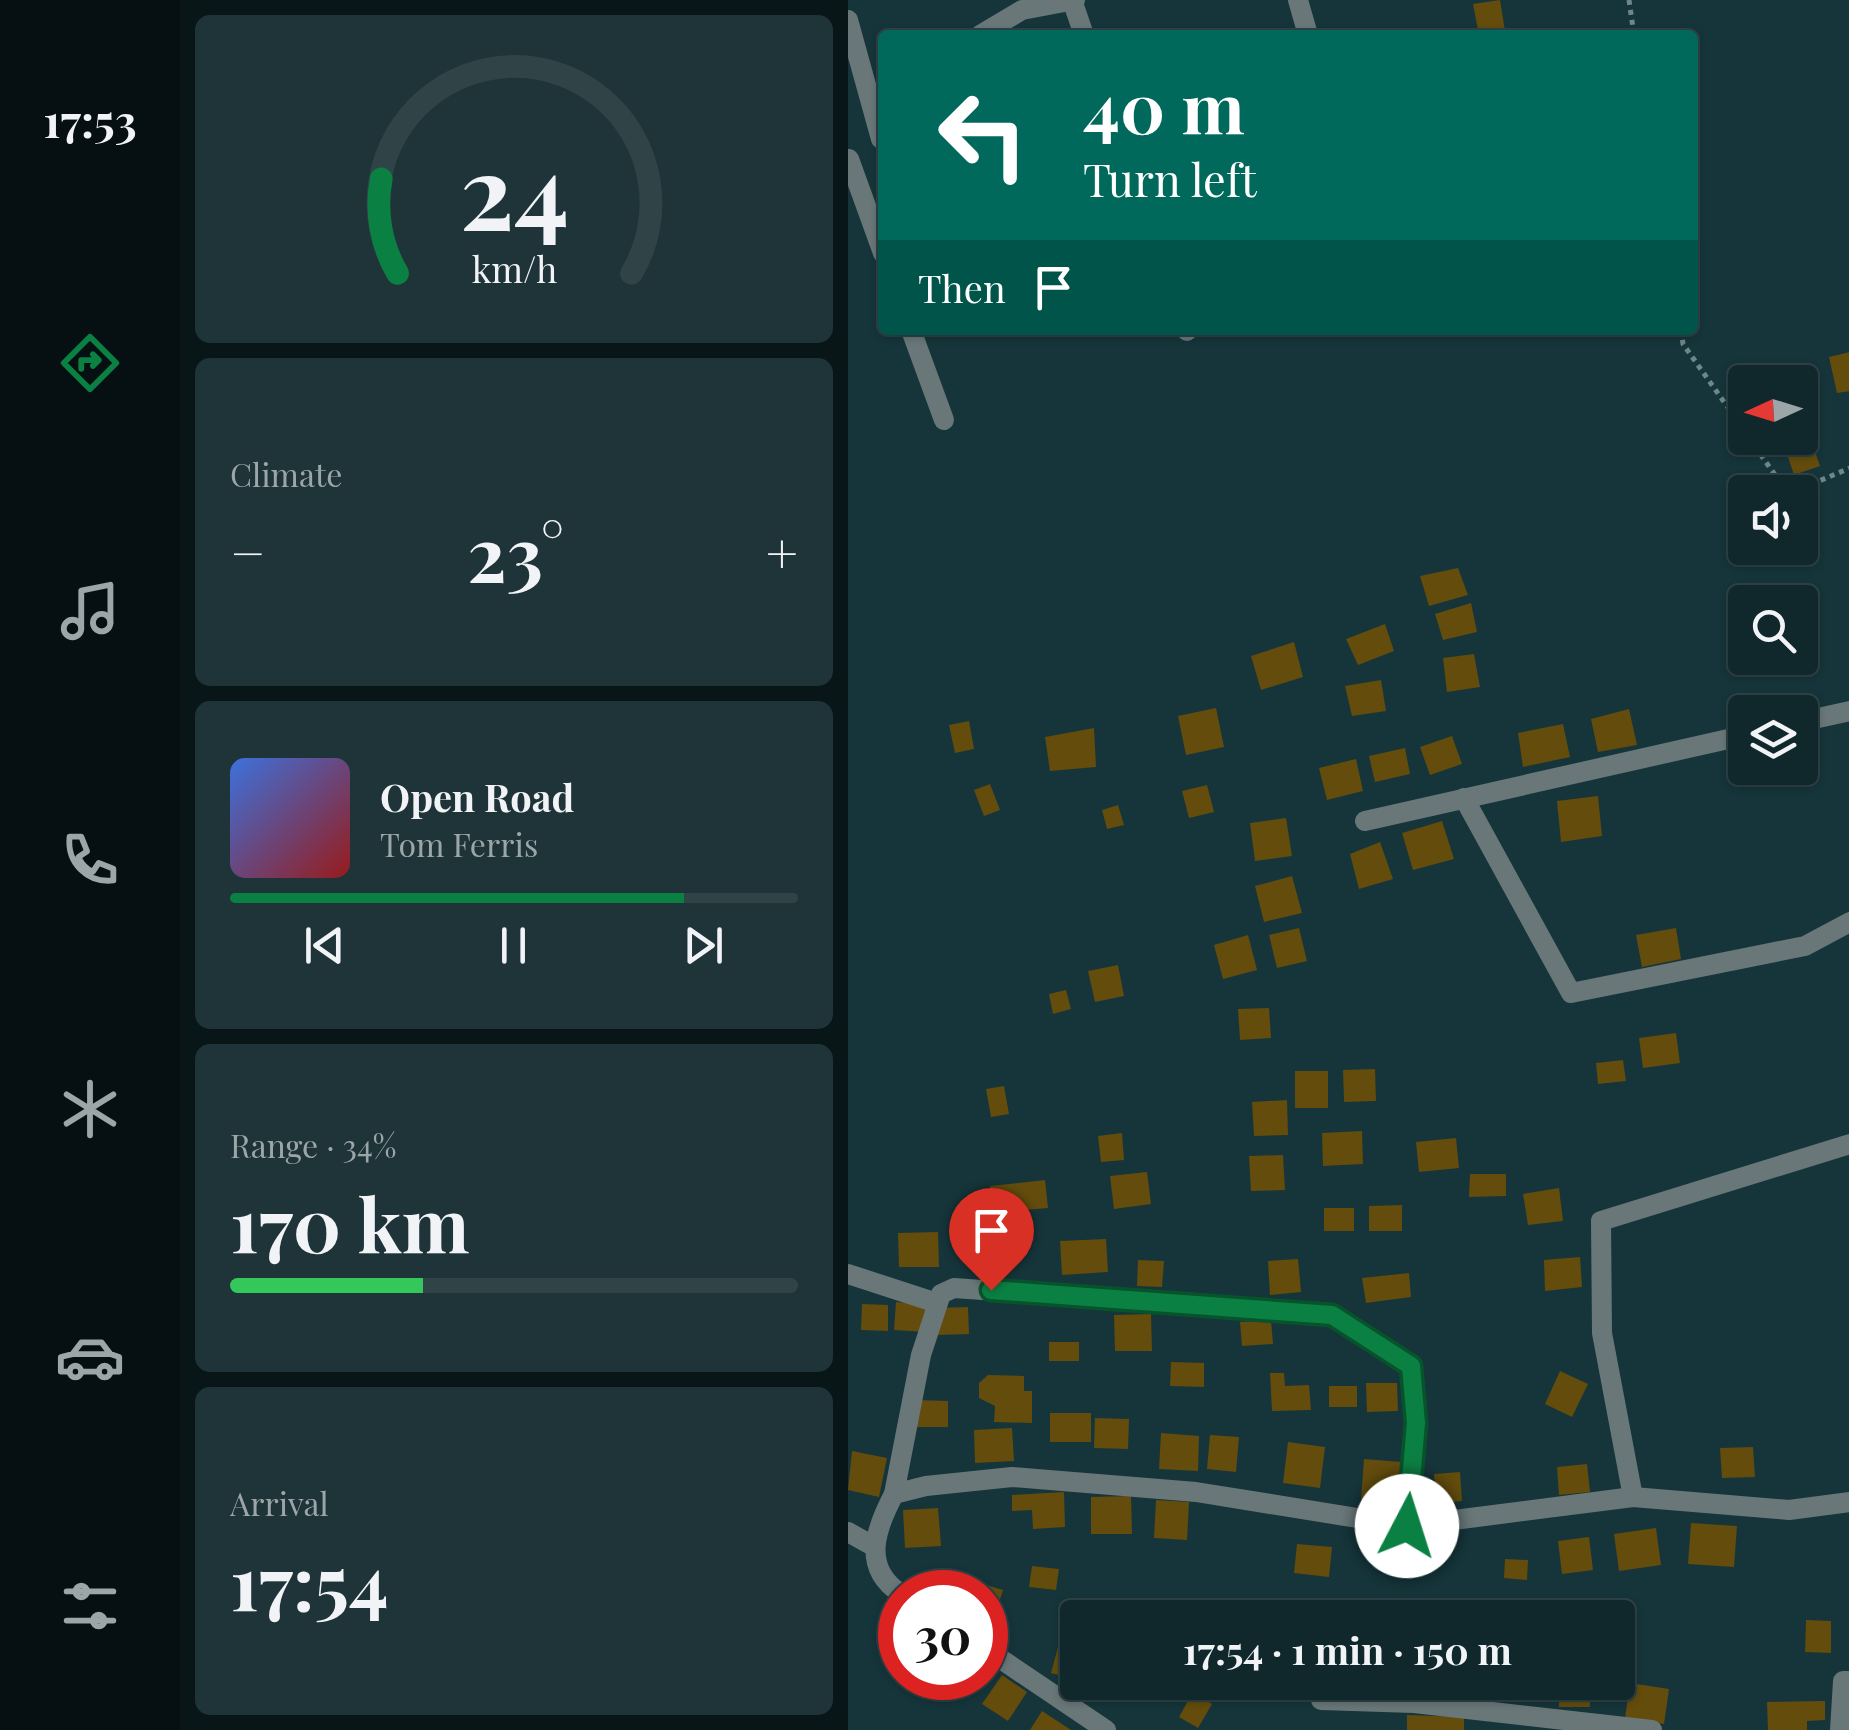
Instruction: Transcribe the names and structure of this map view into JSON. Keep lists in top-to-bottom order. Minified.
{"north":"left","page":{"tabs":"17:53","turn":["40 m","Turn left"],"then":"Then","tile":["Climate",["Range · 34%","170 km"],["Arrival","17:54"]],"heat":["−","23°","+"],"song":["Open Road","Tom Ferris"],"limit":"30","trip":"17:54 · 1 min · 150 m","gauge":["24","km/h"]}}
